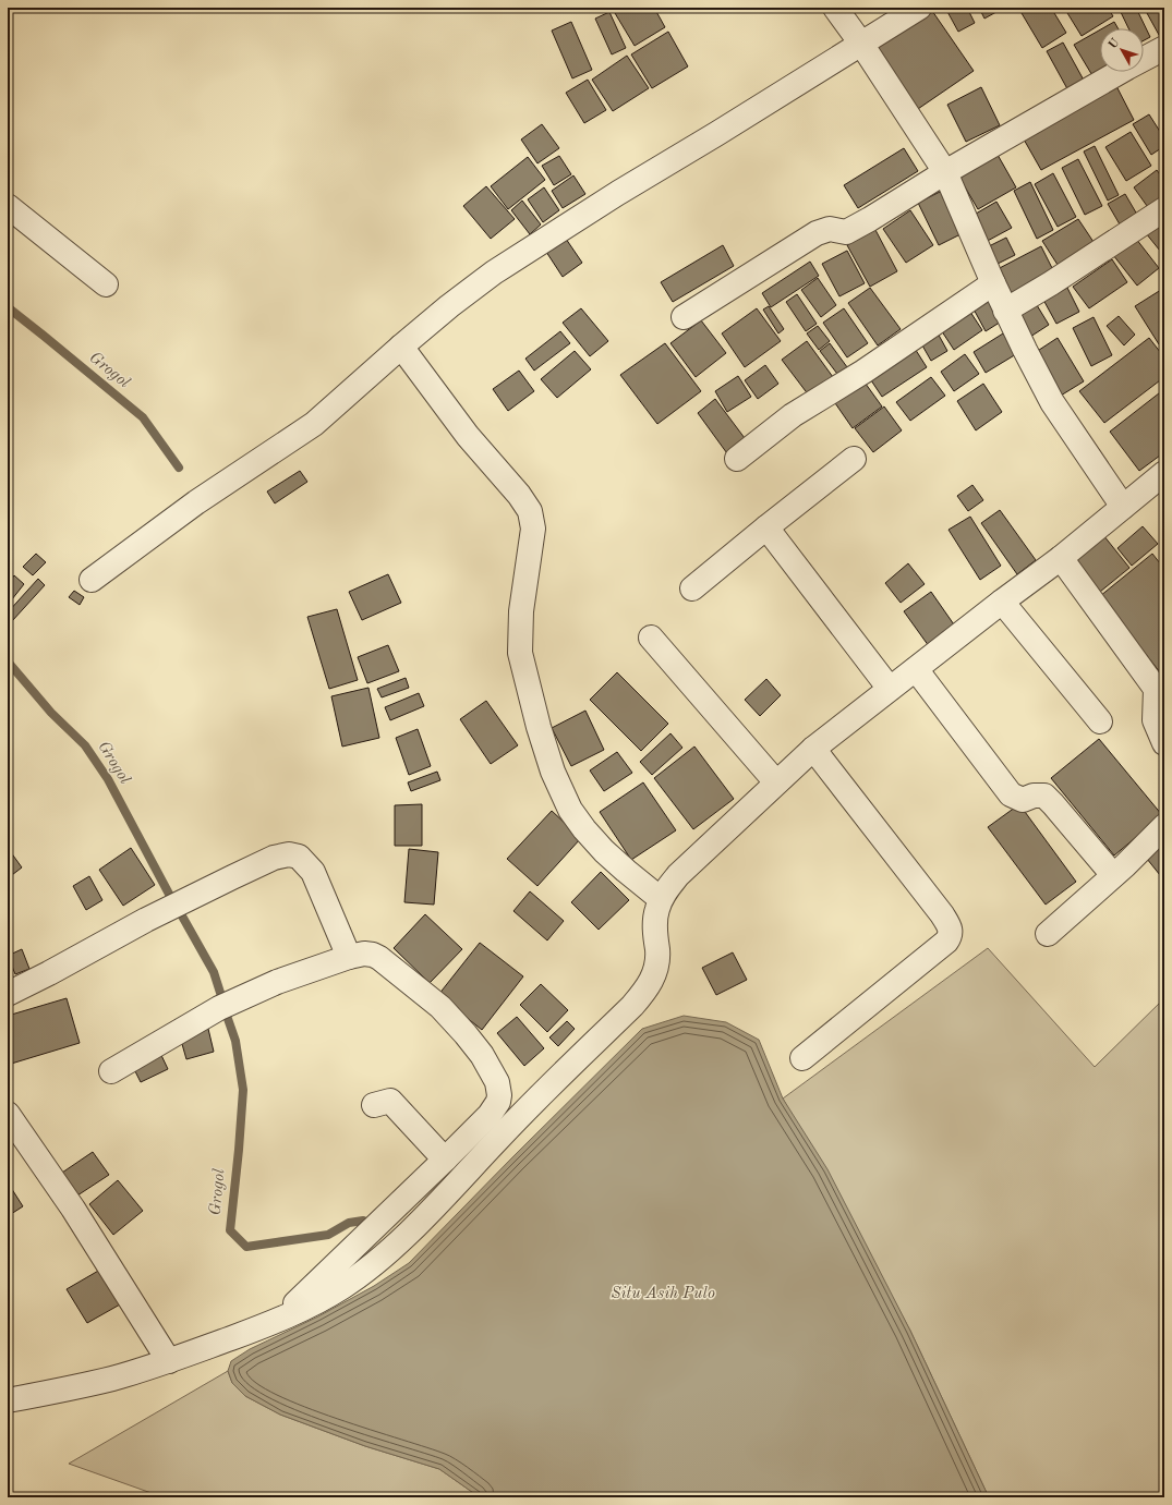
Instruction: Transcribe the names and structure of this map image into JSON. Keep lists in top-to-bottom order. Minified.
{"water":["Grogol","Situ Asih Pulo"],"north":"top left"}
